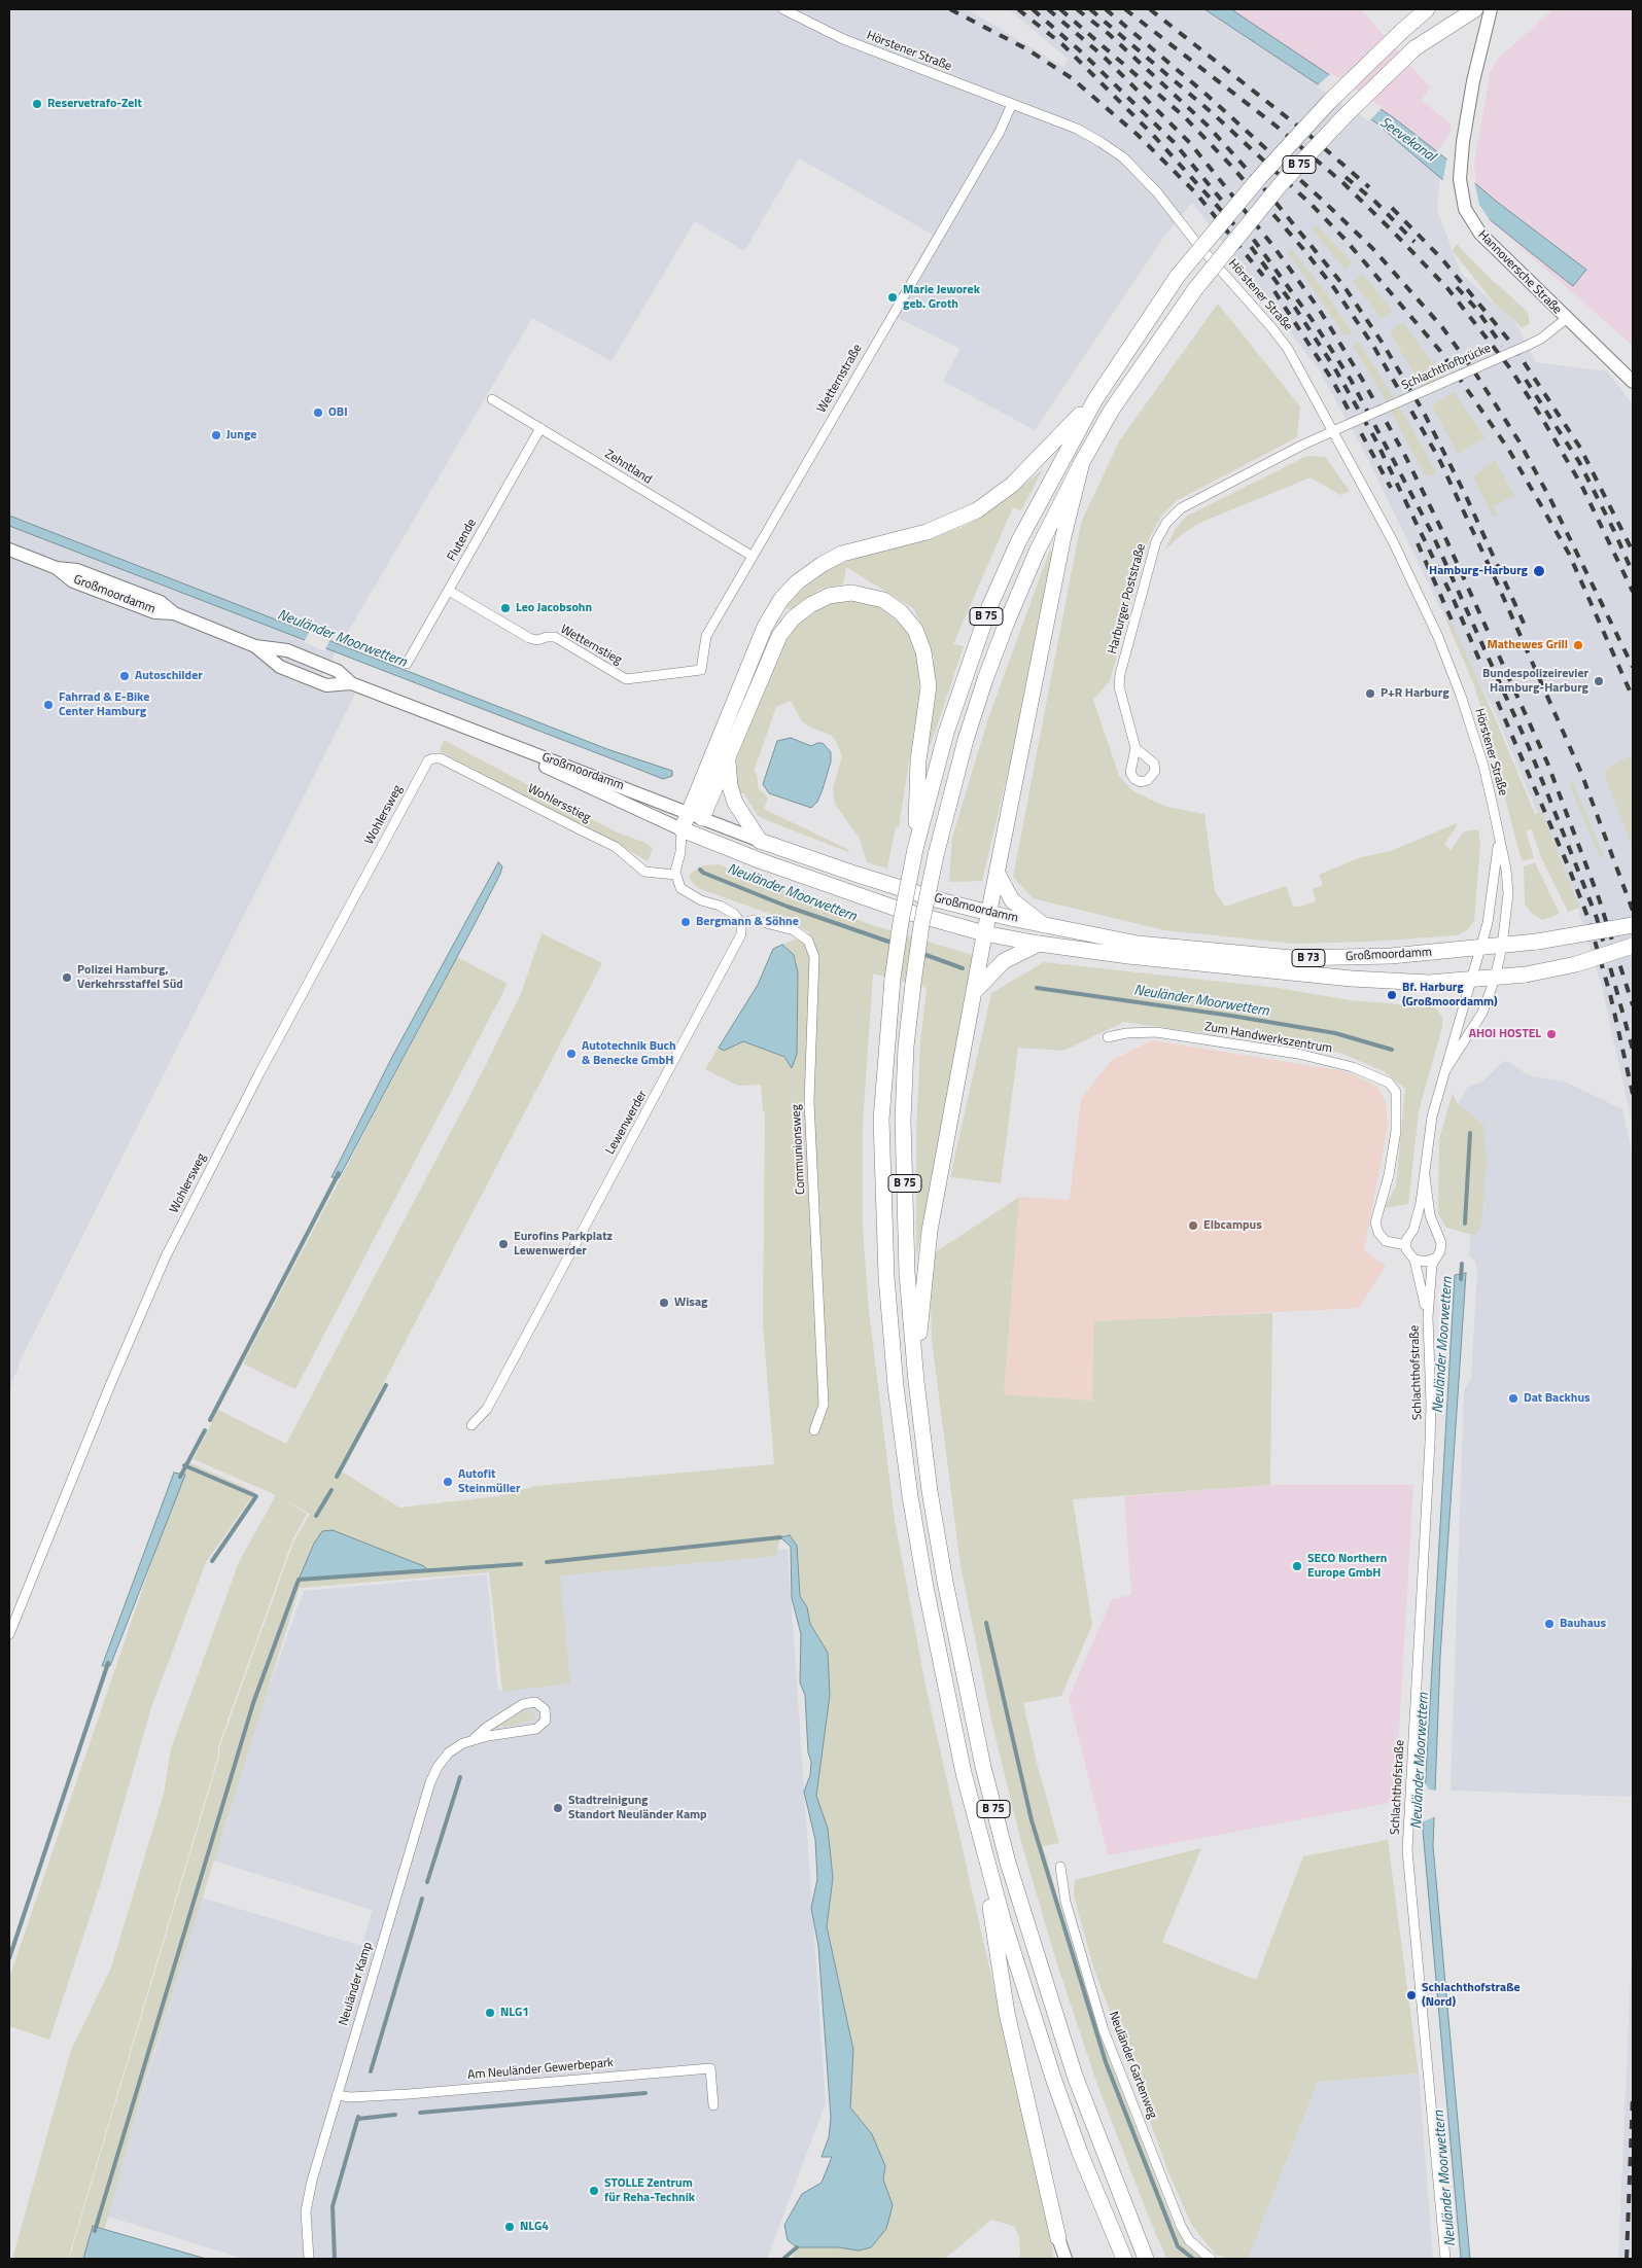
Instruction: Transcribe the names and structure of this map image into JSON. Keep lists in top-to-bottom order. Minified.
{"streets":{"main road":["B 75","Hannoversche Straße","Großmoordamm","B 73"],"street":["Hörstener Straße","Schlachthofbrücke","Wetternstraße","Zehntland","Flutende","Harburger Poststraße","Wetternstieg","Wohlersstieg","Wohlersweg","Zum Handwerkszentrum","Lewenwerder","Communionsweg","Schlachthofstraße","Neuländer Kamp","Neuländer Gartenweg","Am Neuländer Gewerbepark"]},"crossings":[["Hörstener Straße","Schlachthofbrücke"],["Hörstener Straße","Wetternstraße"],["Hörstener Straße","Großmoordamm"],["Hörstener Straße","Harburger Poststraße"],["Hörstener Straße","B 73"],["Hörstener Straße","Schlachthofstraße"],["B 75","Großmoordamm"],["Hannoversche Straße","Schlachthofbrücke"],["Schlachthofbrücke","Harburger Poststraße"],["Wetternstraße","Zehntland"],["Wetternstraße","Wetternstieg"],["Zehntland","Flutende"],["Flutende","Wetternstieg"],["Großmoordamm","B 73"],["Großmoordamm","Schlachthofstraße"],["Wohlersstieg","Wohlersweg"],["B 73","Schlachthofstraße"],["Zum Handwerkszentrum","Schlachthofstraße"],["Lewenwerder","Communionsweg"],["Neuländer Kamp","Am Neuländer Gewerbepark"]],"water":["Seevekanal","Neuländer Moorwettern"],"places":["Reservetrafo-Zelt","Marie Jeworek geb. Groth","OBI","Junge","Hamburg-Harburg","Leo Jacobsohn","Mathewes Grill","Autoschilder","Bundespolizeirevier Hamburg-Harburg","P+R Harburg","Fahrrad & E-Bike Center Hamburg","Bergmann & Söhne","Polizei Hamburg, Verkehrsstaffel Süd","Bf. Harburg (Großmoordamm)","AHOI HOSTEL","Autotechnik Buch & Benecke GmbH","Elbcampus","Eurofins Parkplatz Lewenwerder","Wisag","Dat Backhus","Autofit Steinmüller","SECO Northern Europe GmbH","Bauhaus","Stadtreinigung Standort Neuländer Kamp","Schlachthofstraße (Nord)","NLG1","STOLLE Zentrum für Reha-Technik","NLG4"]}
